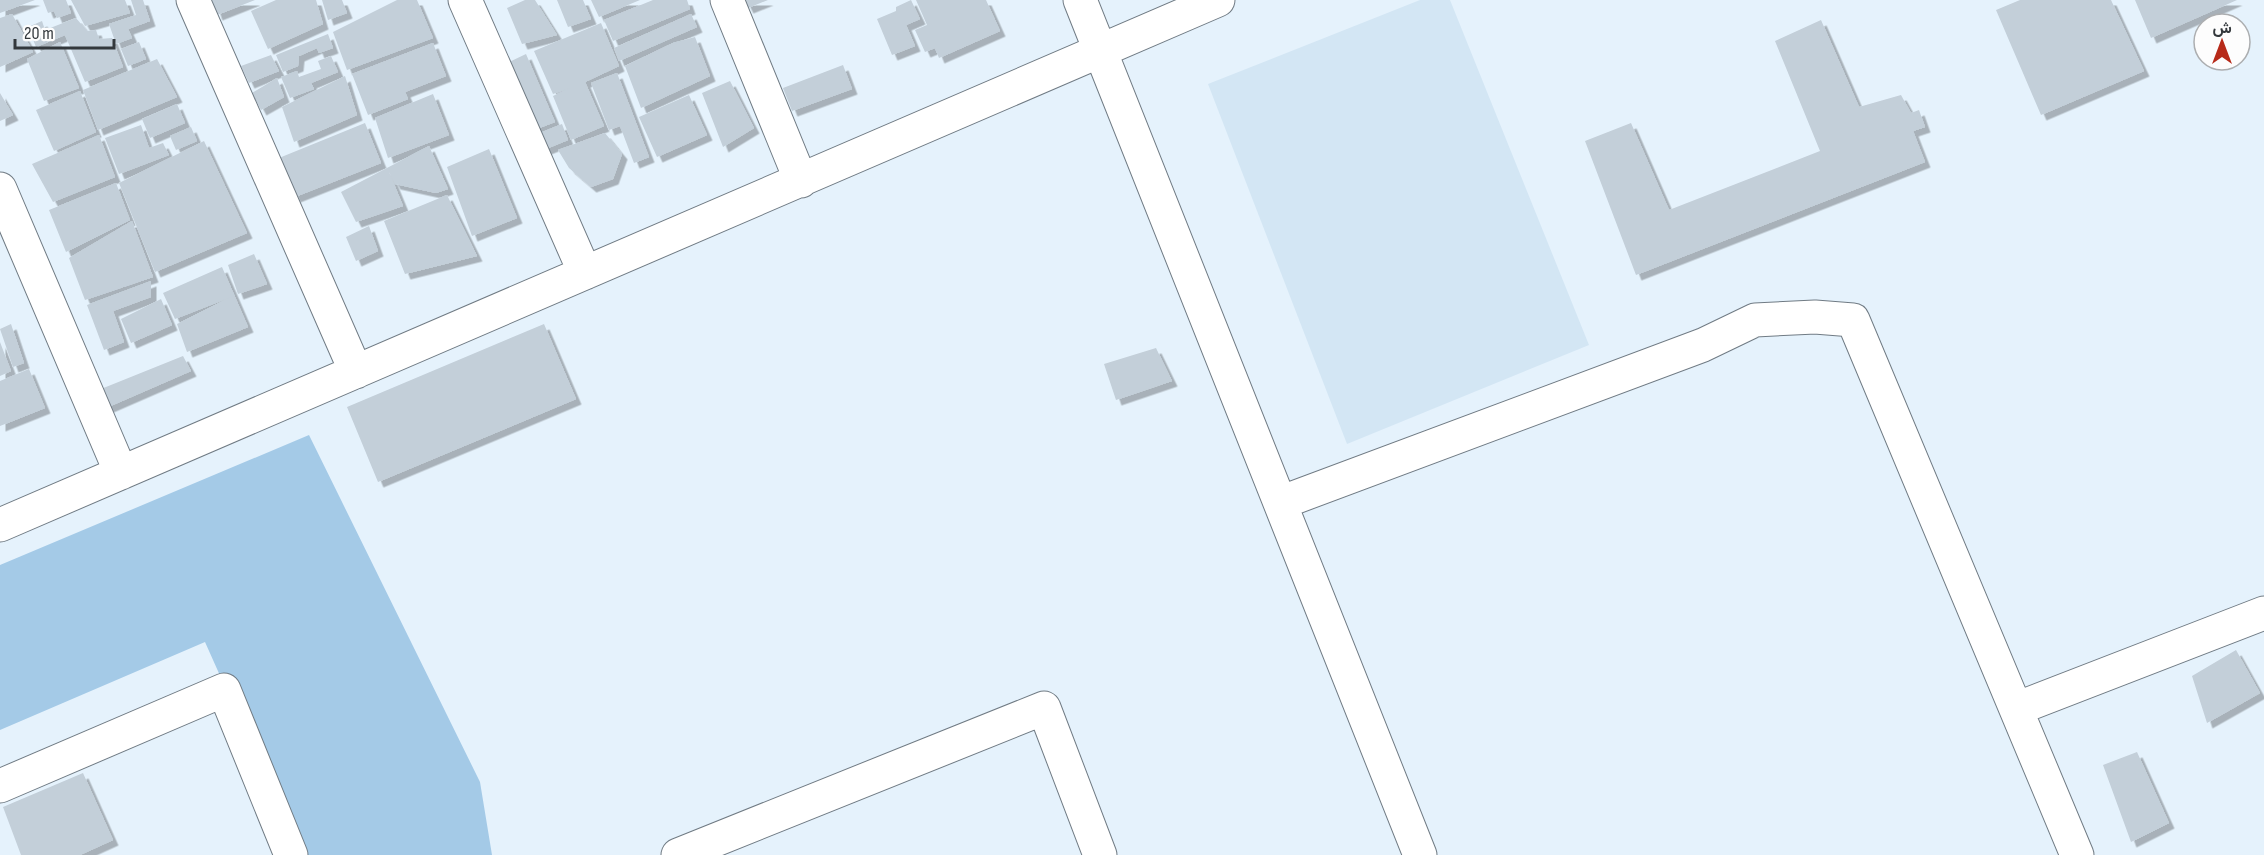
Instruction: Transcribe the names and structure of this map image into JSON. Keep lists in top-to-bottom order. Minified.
{"scale_bar":"20 m","north":"top"}
